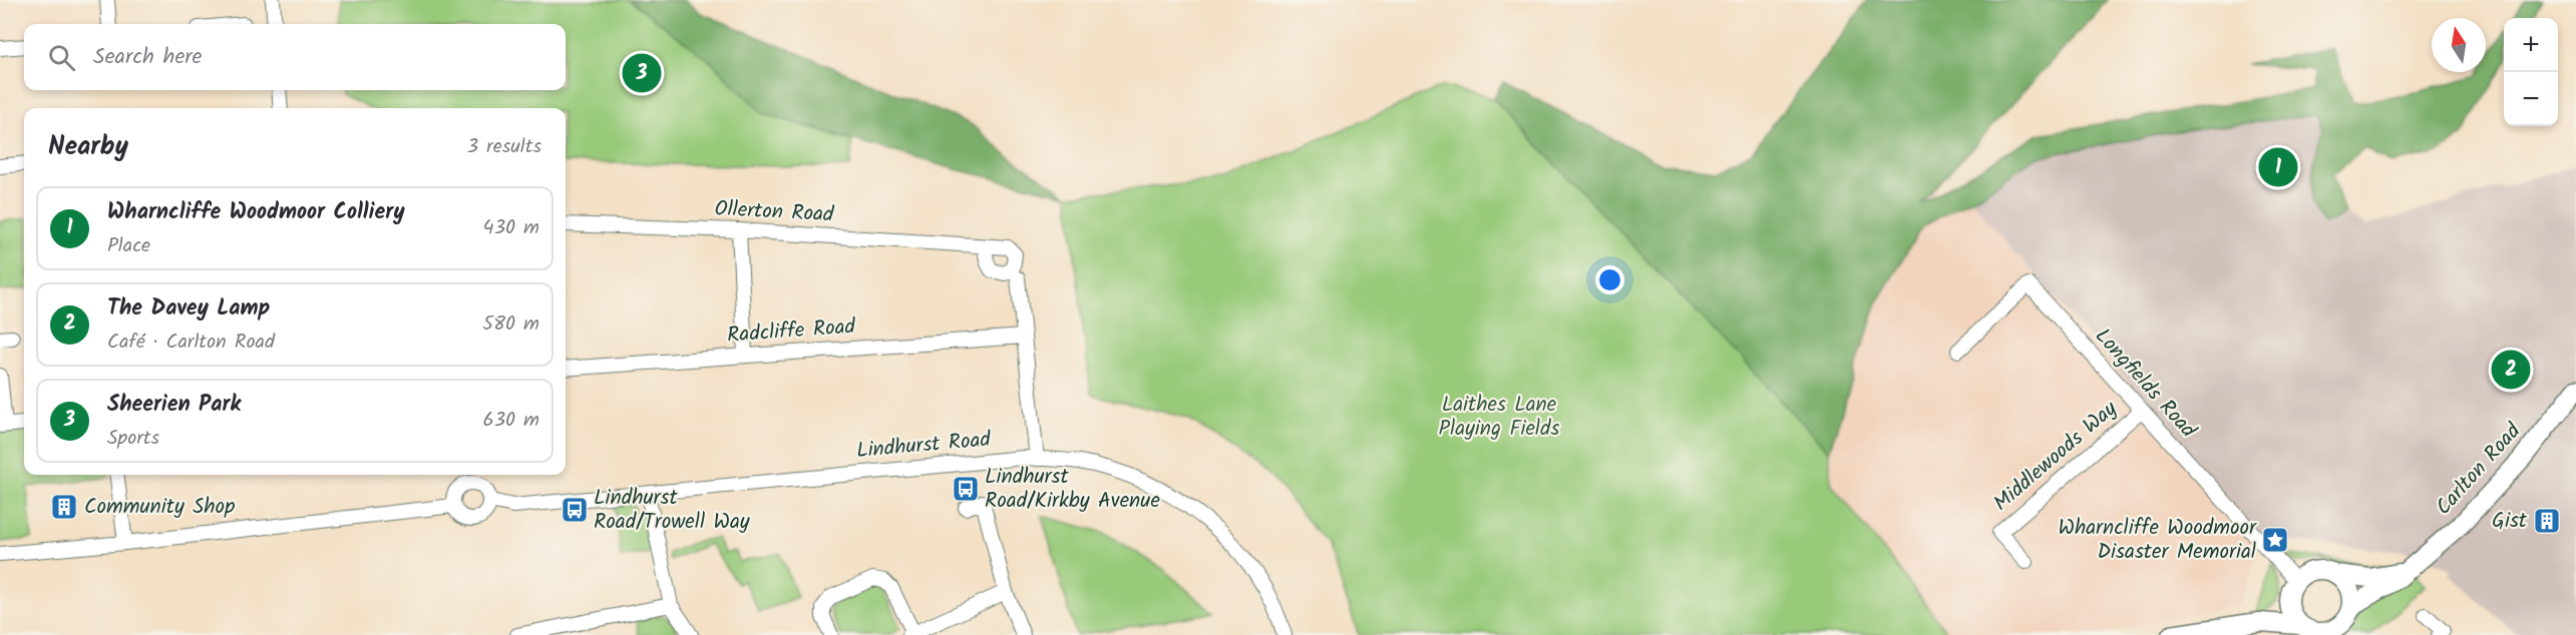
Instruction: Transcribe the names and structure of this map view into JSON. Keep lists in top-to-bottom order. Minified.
{"streets":{"main road":["Carlton Road"],"street":["Ollerton Road","Radcliffe Road","Longfields Road","Lindhurst Road","Middlewoods Way"]},"crossings":[["Longfields Road","Middlewoods Way"],["Longfields Road","Carlton Road"]],"parks":["Laithes Lane Playing Fields"],"places":{"bus stop":["Lindhurst Road/Kirkby Avenue","Lindhurst Road/Trowell Way"],"building":["Community Shop","Gist"],"place":["Wharncliffe Woodmoor Disaster Memorial"]},"north":"top","page":{"map_buttons":["+","−"],"search":"Search here","pins":["3","1","2"],"heading":["Nearby","3 results"],"list":[{"mark":"1","name":"Wharncliffe Woodmoor Colliery","note":"Place","value":"430 m"},{"mark":"2","name":"The Davey Lamp","note":"Café · Carlton Road","value":"580 m"},{"mark":"3","name":"Sheerien Park","note":"Sports","value":"630 m"}]}}
